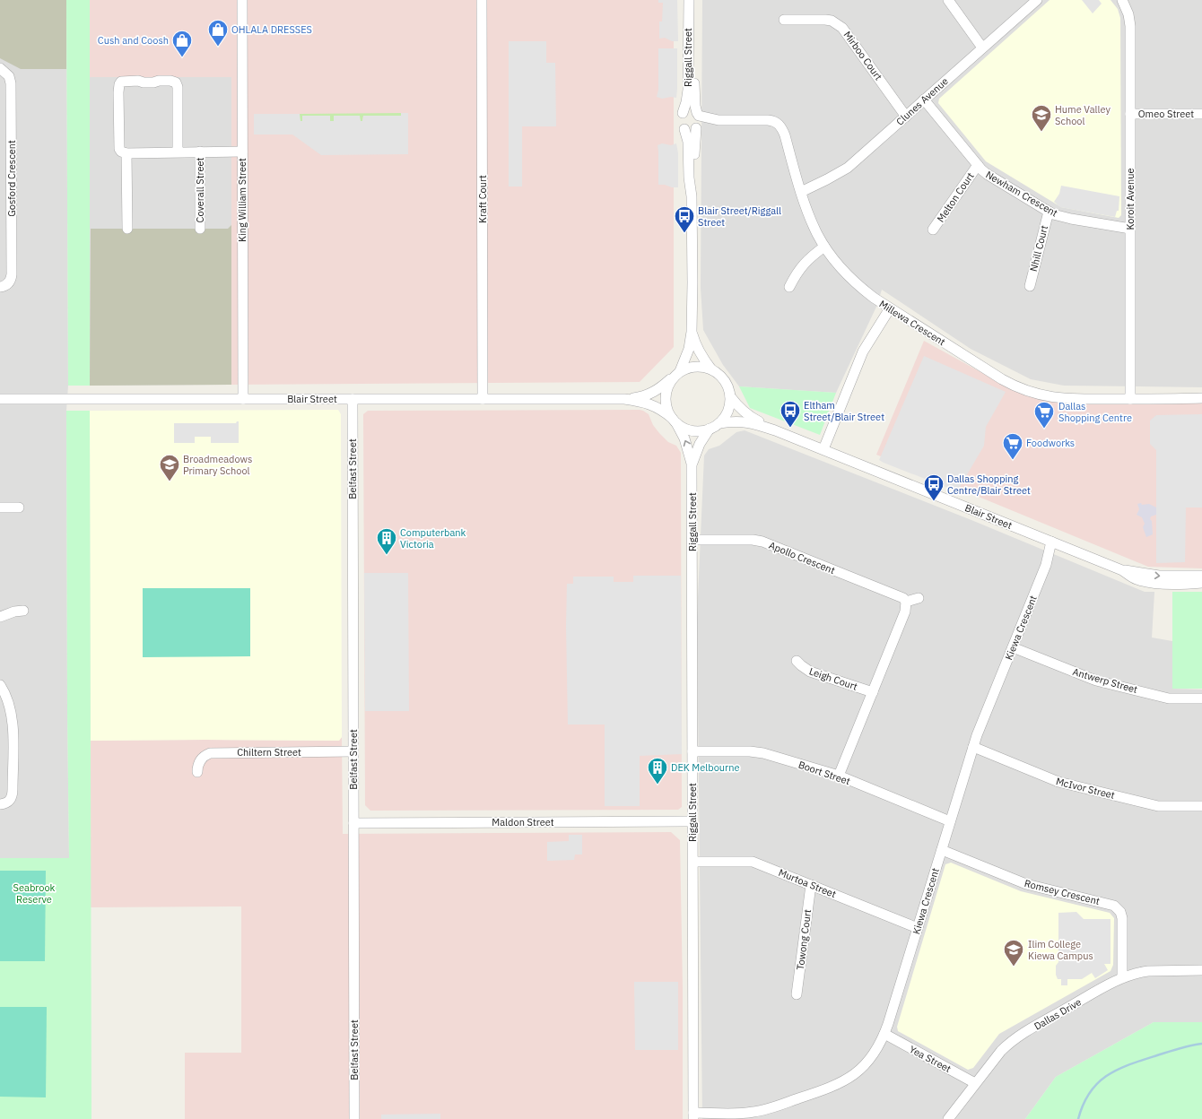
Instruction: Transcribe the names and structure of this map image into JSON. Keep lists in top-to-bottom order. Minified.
{"streets":{"street":["Mirboo Court","Riggall Street","Clunes Avenue","Omeo Street","Gosford Crescent","Coverall Street","Newham Crescent","Melton Court","Kraft Court","Koroit Avenue","King William Street","Nhill Court","Millewa Crescent","Blair Street","Belfast Street","Apollo Crescent","Kiewa Crescent","Leigh Court","Antwerp Street","Chiltern Street","Boort Street","McIvor Street","Maldon Street","Murtoa Street","Romsey Crescent","Towong Court","Dallas Drive","Yea Street"]},"crossings":[["Mirboo Court","Clunes Avenue"],["Riggall Street","Millewa Crescent"],["Riggall Street","Blair Street"],["Riggall Street","Apollo Crescent"],["Riggall Street","Kiewa Crescent"],["Riggall Street","Boort Street"],["Riggall Street","Maldon Street"],["Riggall Street","Murtoa Street"],["Clunes Avenue","Newham Crescent"],["Clunes Avenue","Millewa Crescent"],["Omeo Street","Koroit Avenue"],["Newham Crescent","Melton Court"],["Newham Crescent","Koroit Avenue"],["Newham Crescent","Nhill Court"],["Kraft Court","Blair Street"],["Koroit Avenue","Millewa Crescent"],["King William Street","Blair Street"],["Blair Street","Belfast Street"],["Blair Street","Kiewa Crescent"],["Belfast Street","Chiltern Street"],["Belfast Street","Maldon Street"],["Kiewa Crescent","Antwerp Street"],["Kiewa Crescent","Boort Street"],["Kiewa Crescent","McIvor Street"],["Kiewa Crescent","Murtoa Street"],["Kiewa Crescent","Romsey Crescent"],["Kiewa Crescent","Yea Street"],["Murtoa Street","Towong Court"],["Romsey Crescent","Dallas Drive"],["Dallas Drive","Yea Street"]],"parks":["Seabrook Reserve"],"places":{"shop":["OHLALA DRESSES","Cush and Coosh"],"school or university":["Hume Valley School","Broadmeadows Primary School","Ilim College Kiewa Campus"],"bus stop":["Blair Street/Riggall Street","Eltham Street/Blair Street","Dallas Shopping Centre/Blair Street"],"supermarket":["Dallas Shopping Centre","Foodworks"],"building":["Computerbank Victoria","DEK Melbourne"]}}
